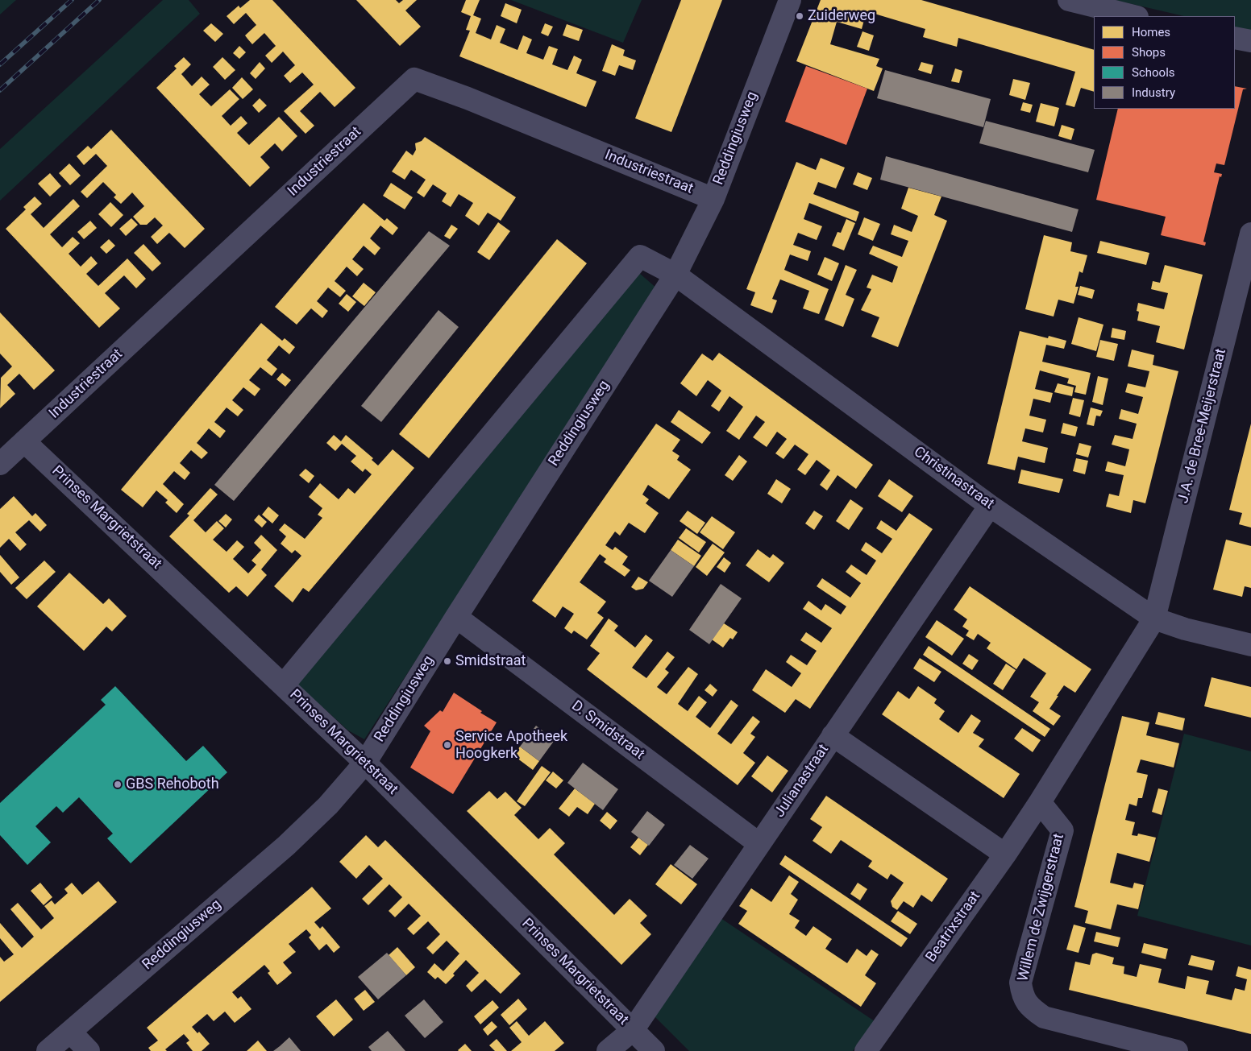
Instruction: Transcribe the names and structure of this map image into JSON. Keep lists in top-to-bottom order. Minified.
{"streets":{"street":["Reddingiusweg","Industriestraat","J.A. de Bree-Meijerstraat","Christinastraat","Prinses Margrietstraat","D. Smidstraat","Julianastraat","Willem de Zwijgerstraat","Beatrixstraat"]},"crossings":[["Reddingiusweg","Industriestraat"],["Reddingiusweg","Christinastraat"],["Reddingiusweg","Prinses Margrietstraat"],["Reddingiusweg","D. Smidstraat"],["Industriestraat","Prinses Margrietstraat"],["J.A. de Bree-Meijerstraat","Christinastraat"],["Christinastraat","Julianastraat"],["Prinses Margrietstraat","Julianastraat"],["D. Smidstraat","Julianastraat"],["Willem de Zwijgerstraat","Beatrixstraat"]],"places":["Zuiderweg","Smidstraat","Service Apotheek Hoogkerk","GBS Rehoboth"],"legend":["Homes","Shops","Schools","Industry"]}
